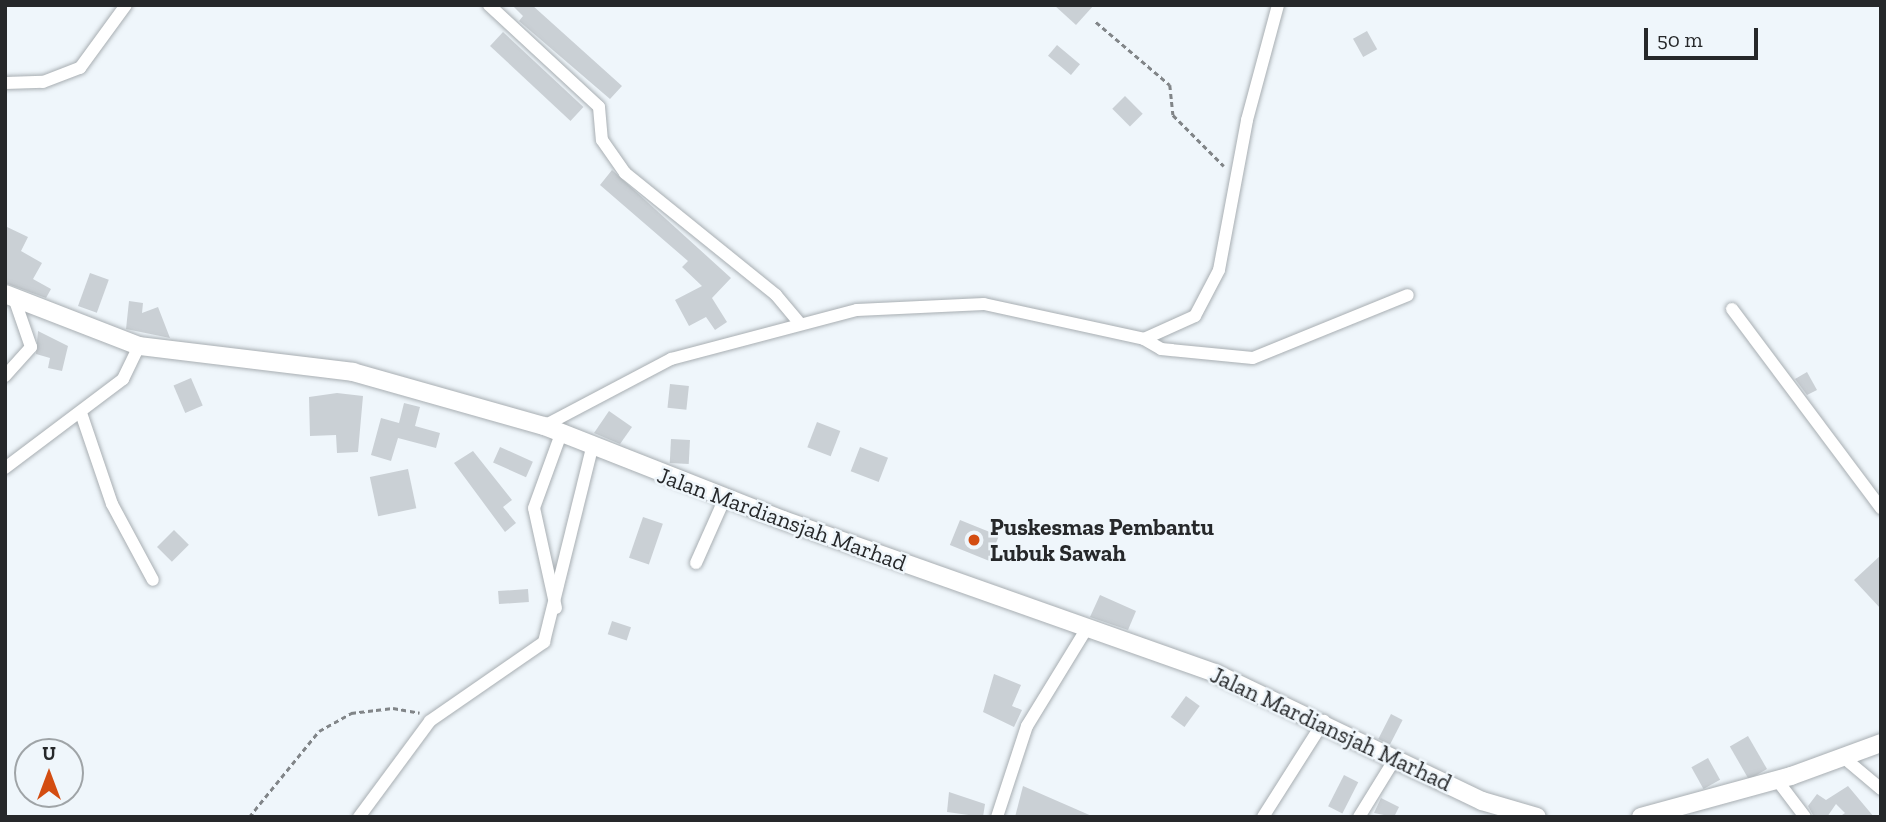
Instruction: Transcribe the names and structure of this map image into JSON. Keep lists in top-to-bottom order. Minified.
{"streets":{"street":["Jalan Mardiansjah Marhad"]},"places":["Puskesmas Pembantu Lubuk Sawah"],"scale_bar":"50 m","north":"top"}
